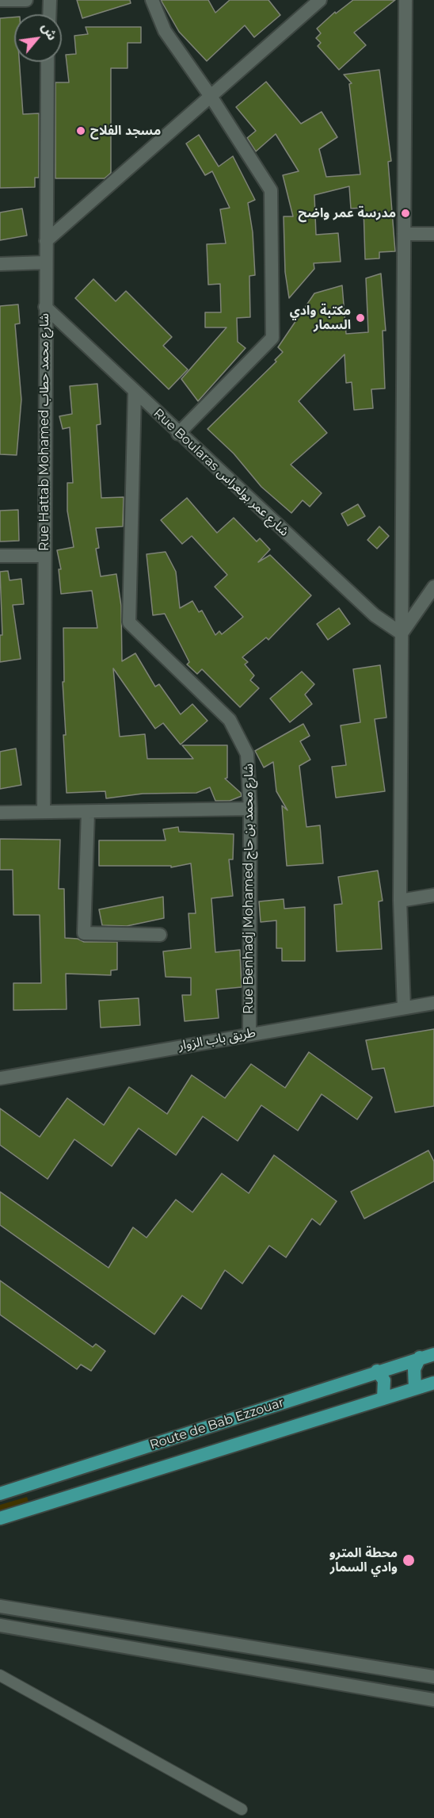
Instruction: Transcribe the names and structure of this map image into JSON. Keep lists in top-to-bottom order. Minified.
{"streets":{"main road":["Route de Bab Ezzouar"],"street":["Rue Hattab Mohamed شارع محمد حطاب","Rue Boularas شارع عمر بولعراس","Rue Benhadj Mohamed شارع محمد بن حاج","طريق باب الزوار"]},"crossings":[["Rue Hattab Mohamed شارع محمد حطاب","Rue Boularas شارع عمر بولعراس"],["Rue Boularas شارع عمر بولعراس","Rue Benhadj Mohamed شارع محمد بن حاج"],["Rue Benhadj Mohamed شارع محمد بن حاج","طريق باب الزوار"]],"places":["مسجد الفلاح","مدرسة عمر واضح","مكتبة وادي السمار","محطة المترو وادي السمار"],"north":"top right"}
